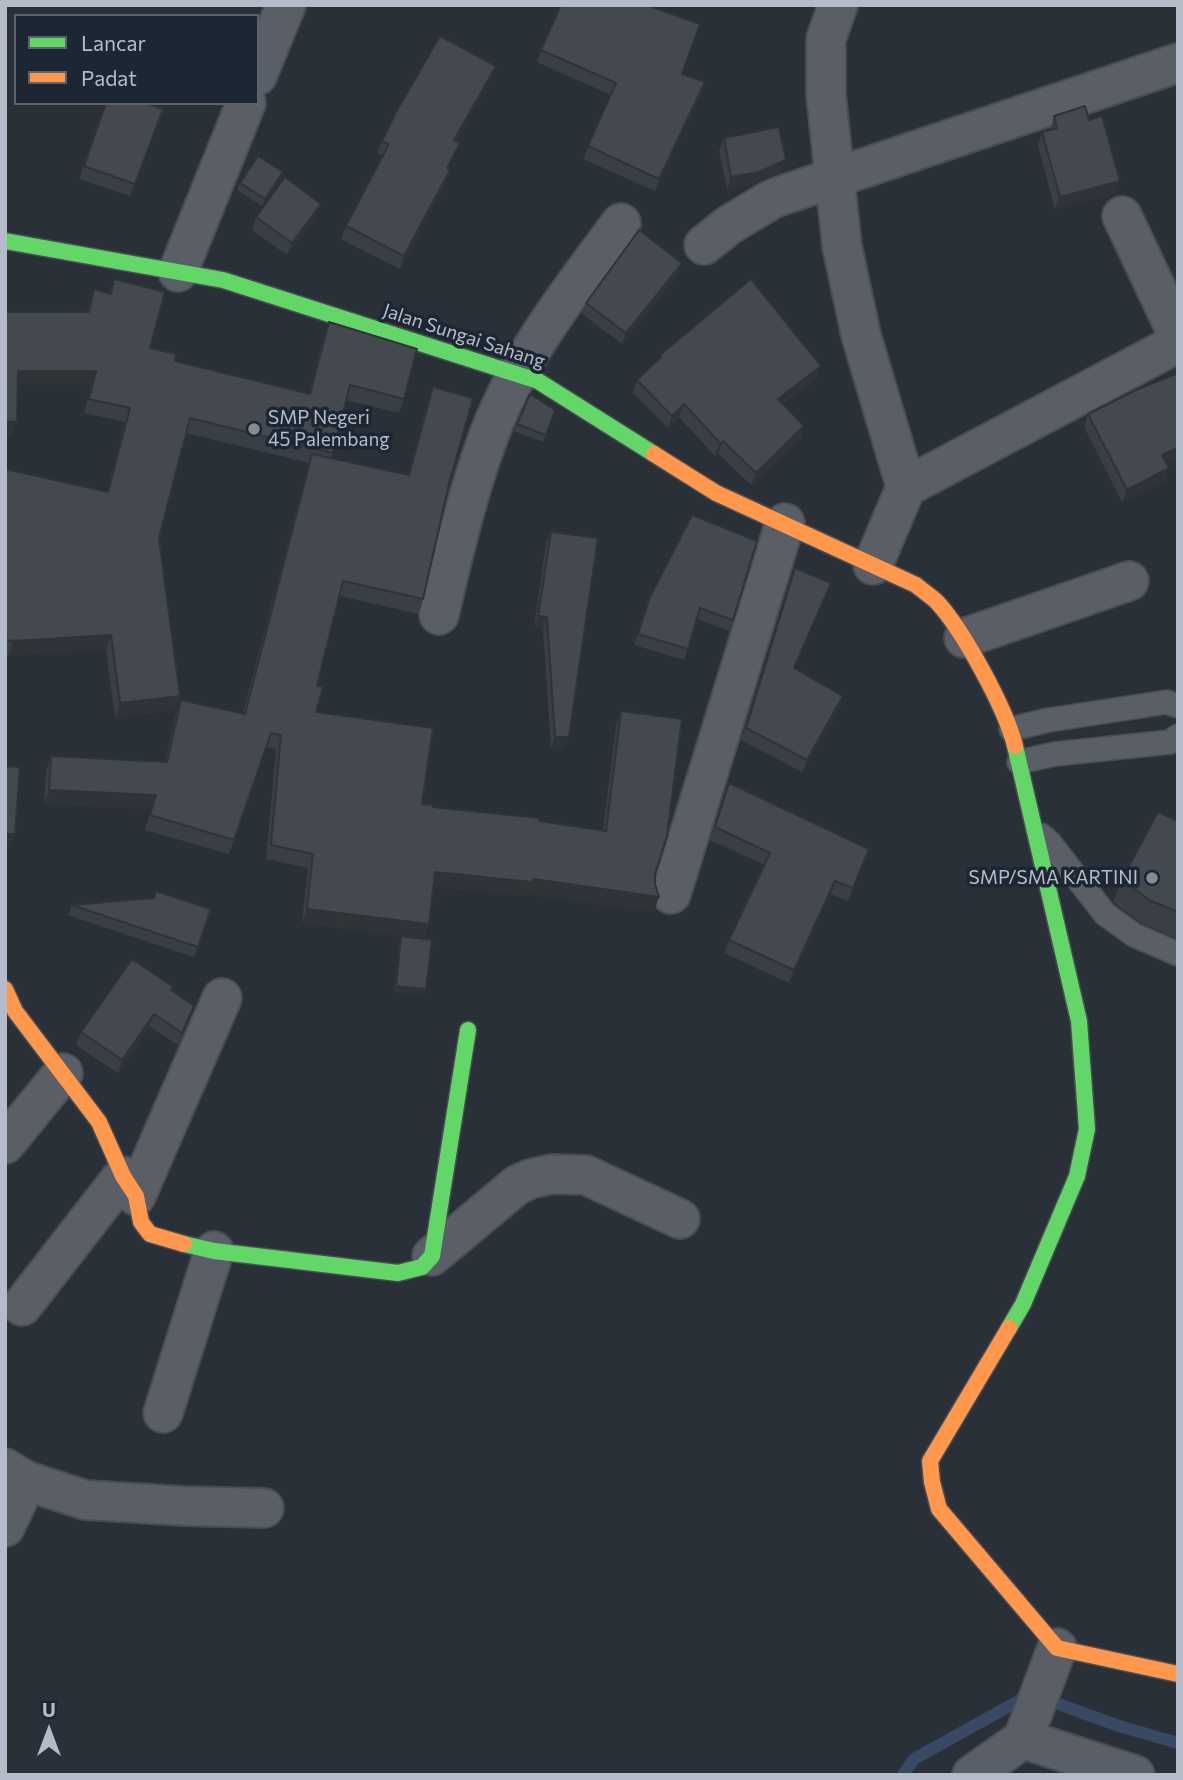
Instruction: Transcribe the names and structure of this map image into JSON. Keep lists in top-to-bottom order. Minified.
{"streets":{"street":["Jalan Sungai Sahang"]},"places":["SMP Negeri 45 Palembang","SMP/SMA KARTINI"],"legend":["Lancar","Padat"],"north":"top"}
